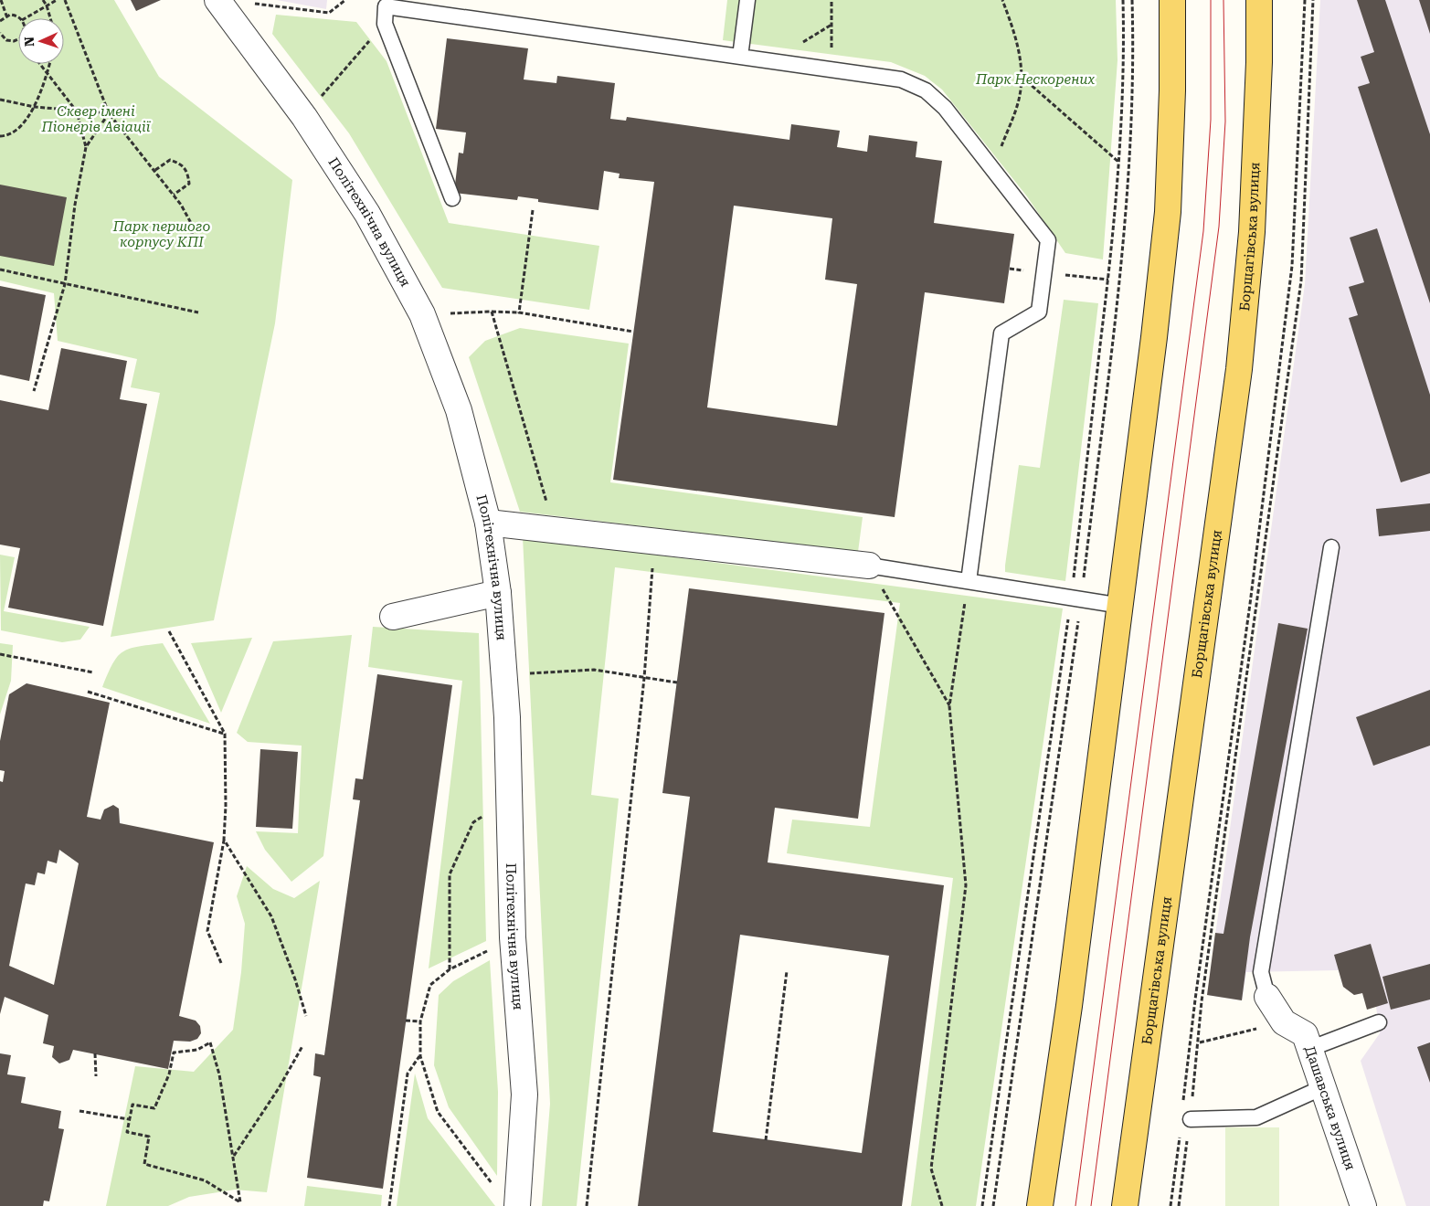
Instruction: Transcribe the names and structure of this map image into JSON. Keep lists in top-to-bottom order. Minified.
{"streets":{"main road":["Борщагівська вулиця"],"street":["Політехнічна вулиця","Дашавська вулиця"]},"parks":["Парк Нескорених","Сквер імені Піонерів Авіації","Парк першого корпусу КПІ"],"north":"left"}
